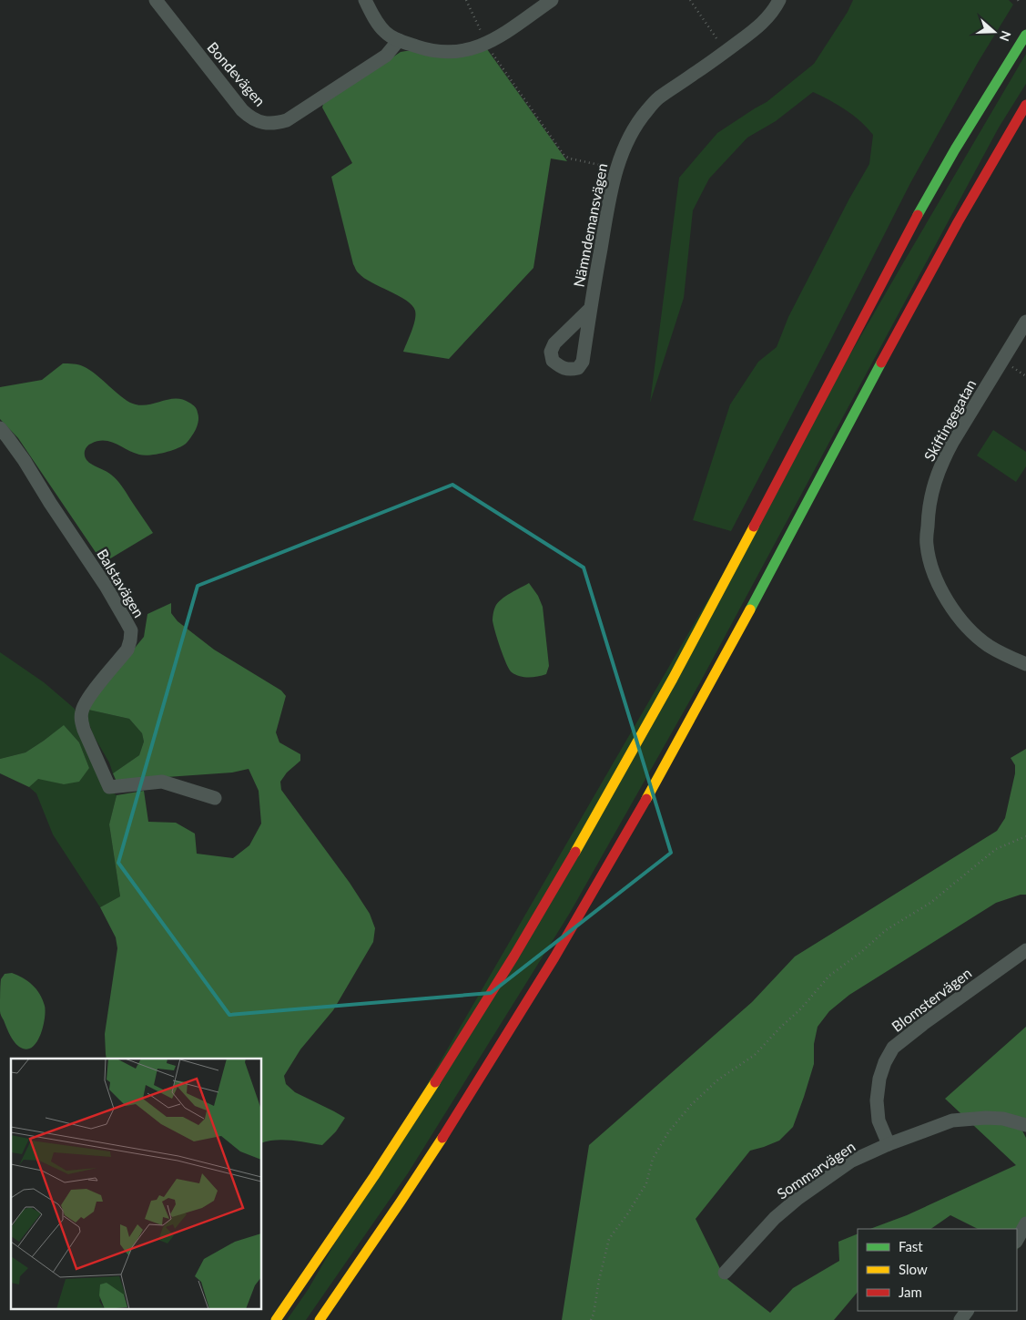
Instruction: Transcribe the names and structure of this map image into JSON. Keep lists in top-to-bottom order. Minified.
{"streets":{"street":["Bondevägen","Nämndemansvägen","Skiftingegatan","Balstavägen","Blomstervägen","Sommarvägen"]},"crossings":[["Blomstervägen","Sommarvägen"]],"legend":["Fast","Slow","Jam"],"north":"right"}
